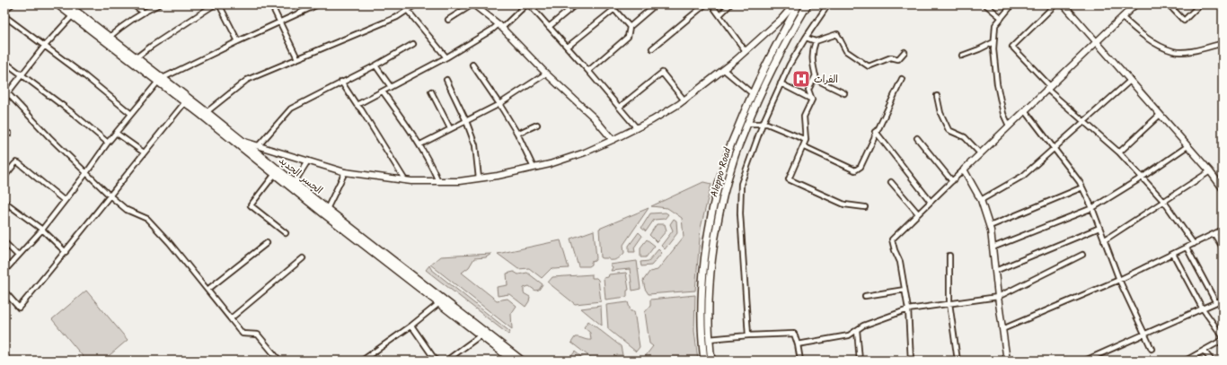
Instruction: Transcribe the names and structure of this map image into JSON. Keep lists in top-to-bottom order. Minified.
{"streets":{"main road":["Aleppo Road","الجسر الجديد"]},"places":{"hospital":["الفرات"]}}
